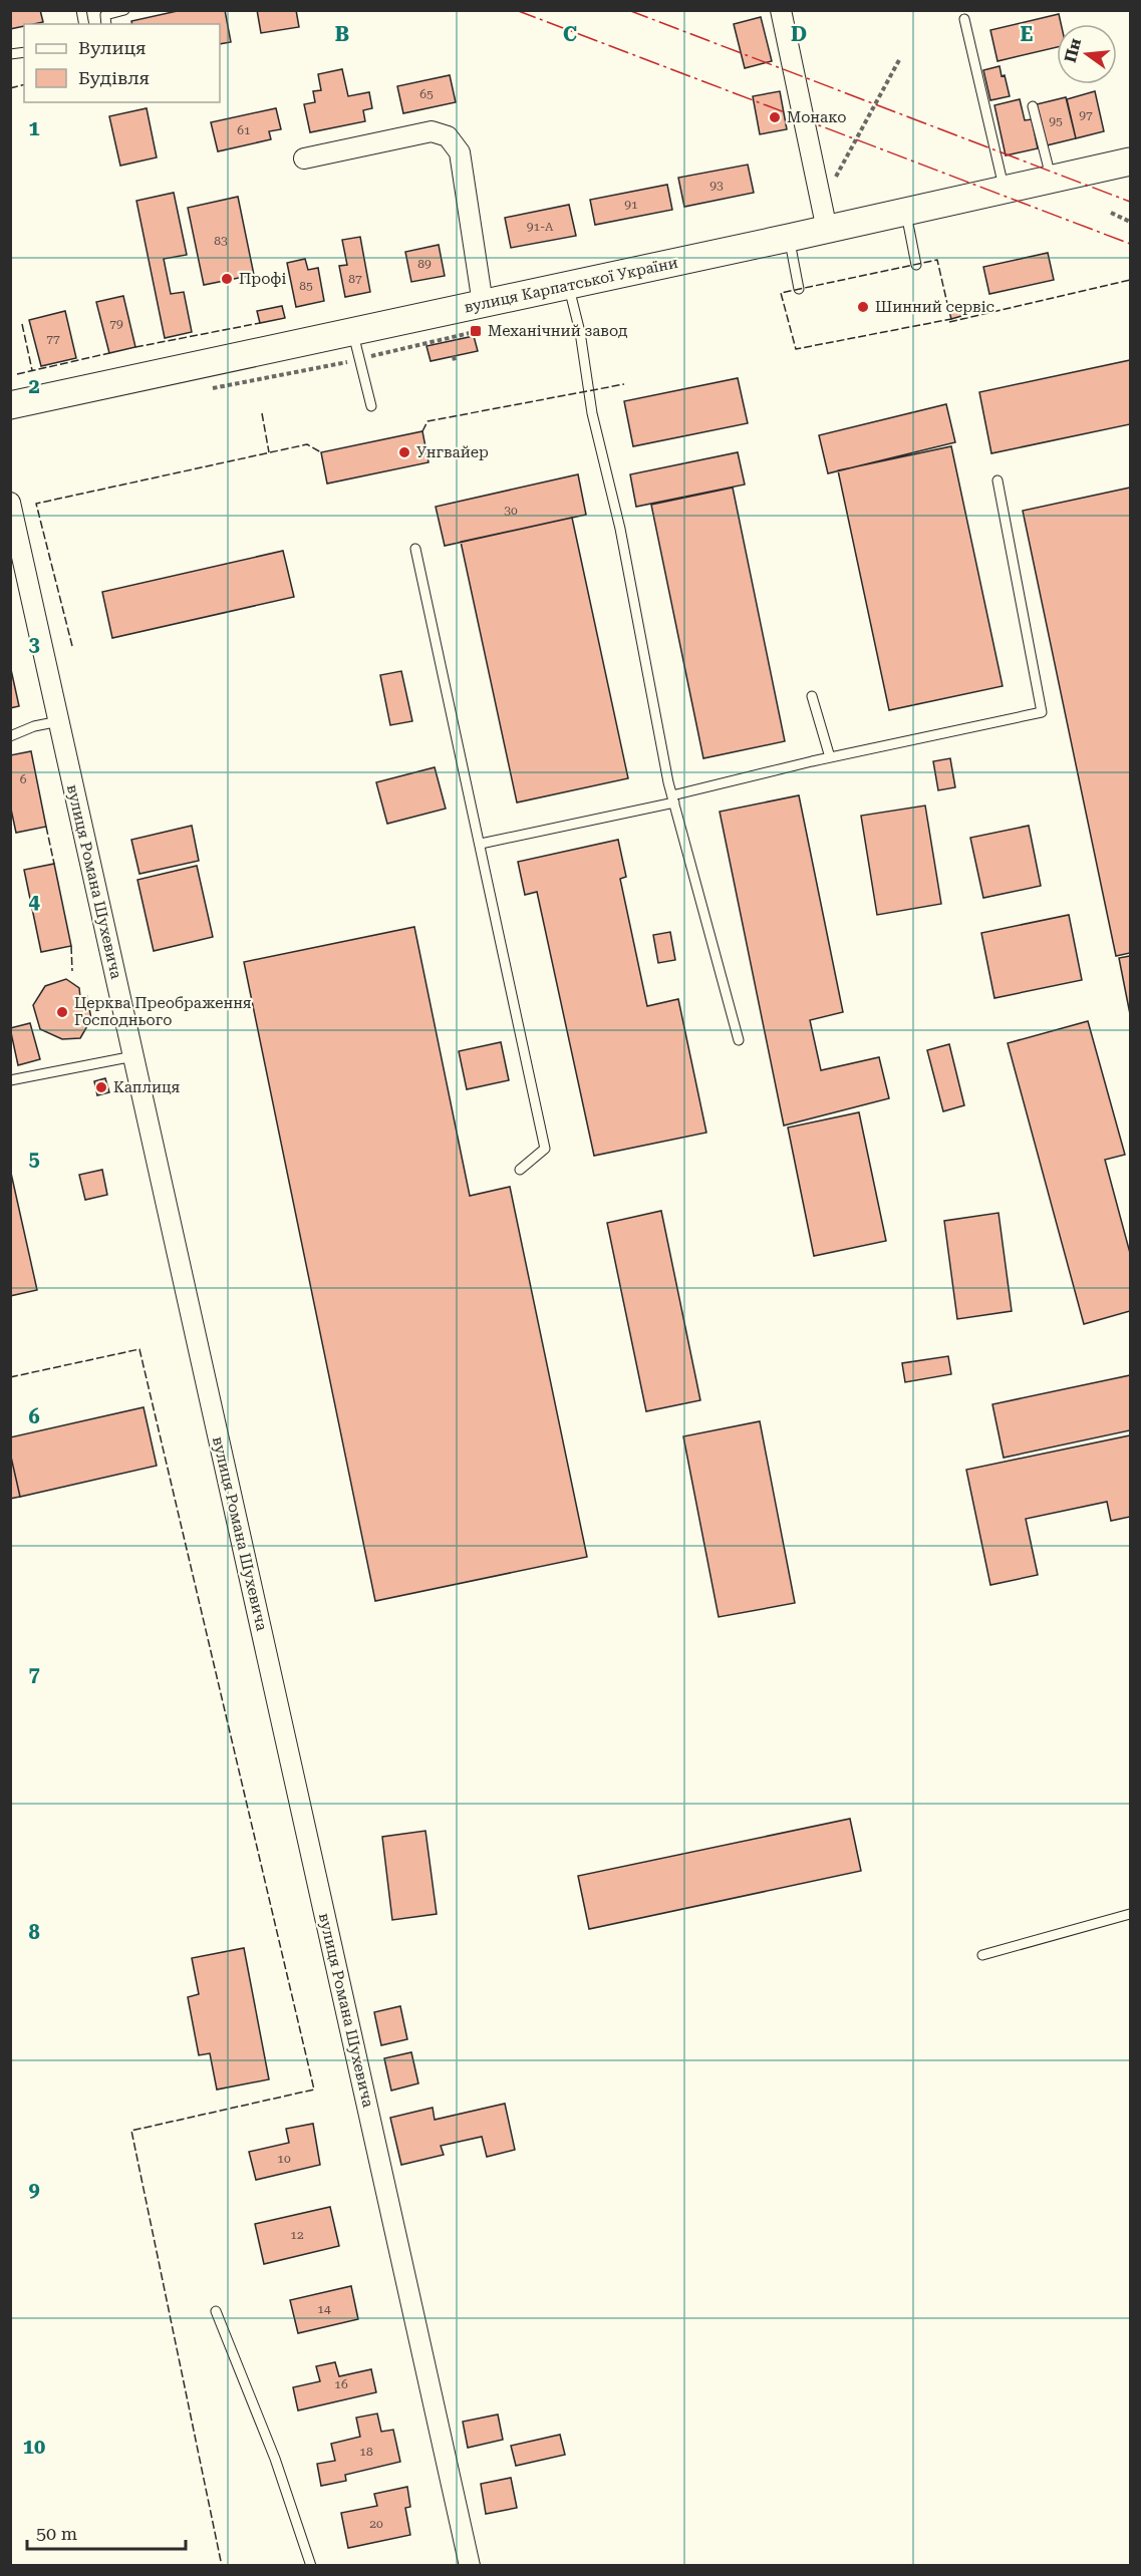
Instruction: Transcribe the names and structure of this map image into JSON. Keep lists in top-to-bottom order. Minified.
{"streets":{"main road":["вулиця Карпатської України"],"street":["вулиця Романа Шухевича"]},"places":{"other":["Монако","Профі","Шинний сервіс","Унгвайер","Церква Преображення Господнього","Каплиця"],"transit":["Механічний завод"]},"house_numbers":["65","97","95","61","93","91","91-А","83","89","87","85","79","77","30","6","10","12","14","16","18","20"],"legend":["Вулиця","Будівля"],"scale_bar":"50 m","north":"left","grid":{"columns":["B","C","D","E"],"rows":["1","2","3","4","5","6","7","8","9","10"]}}
